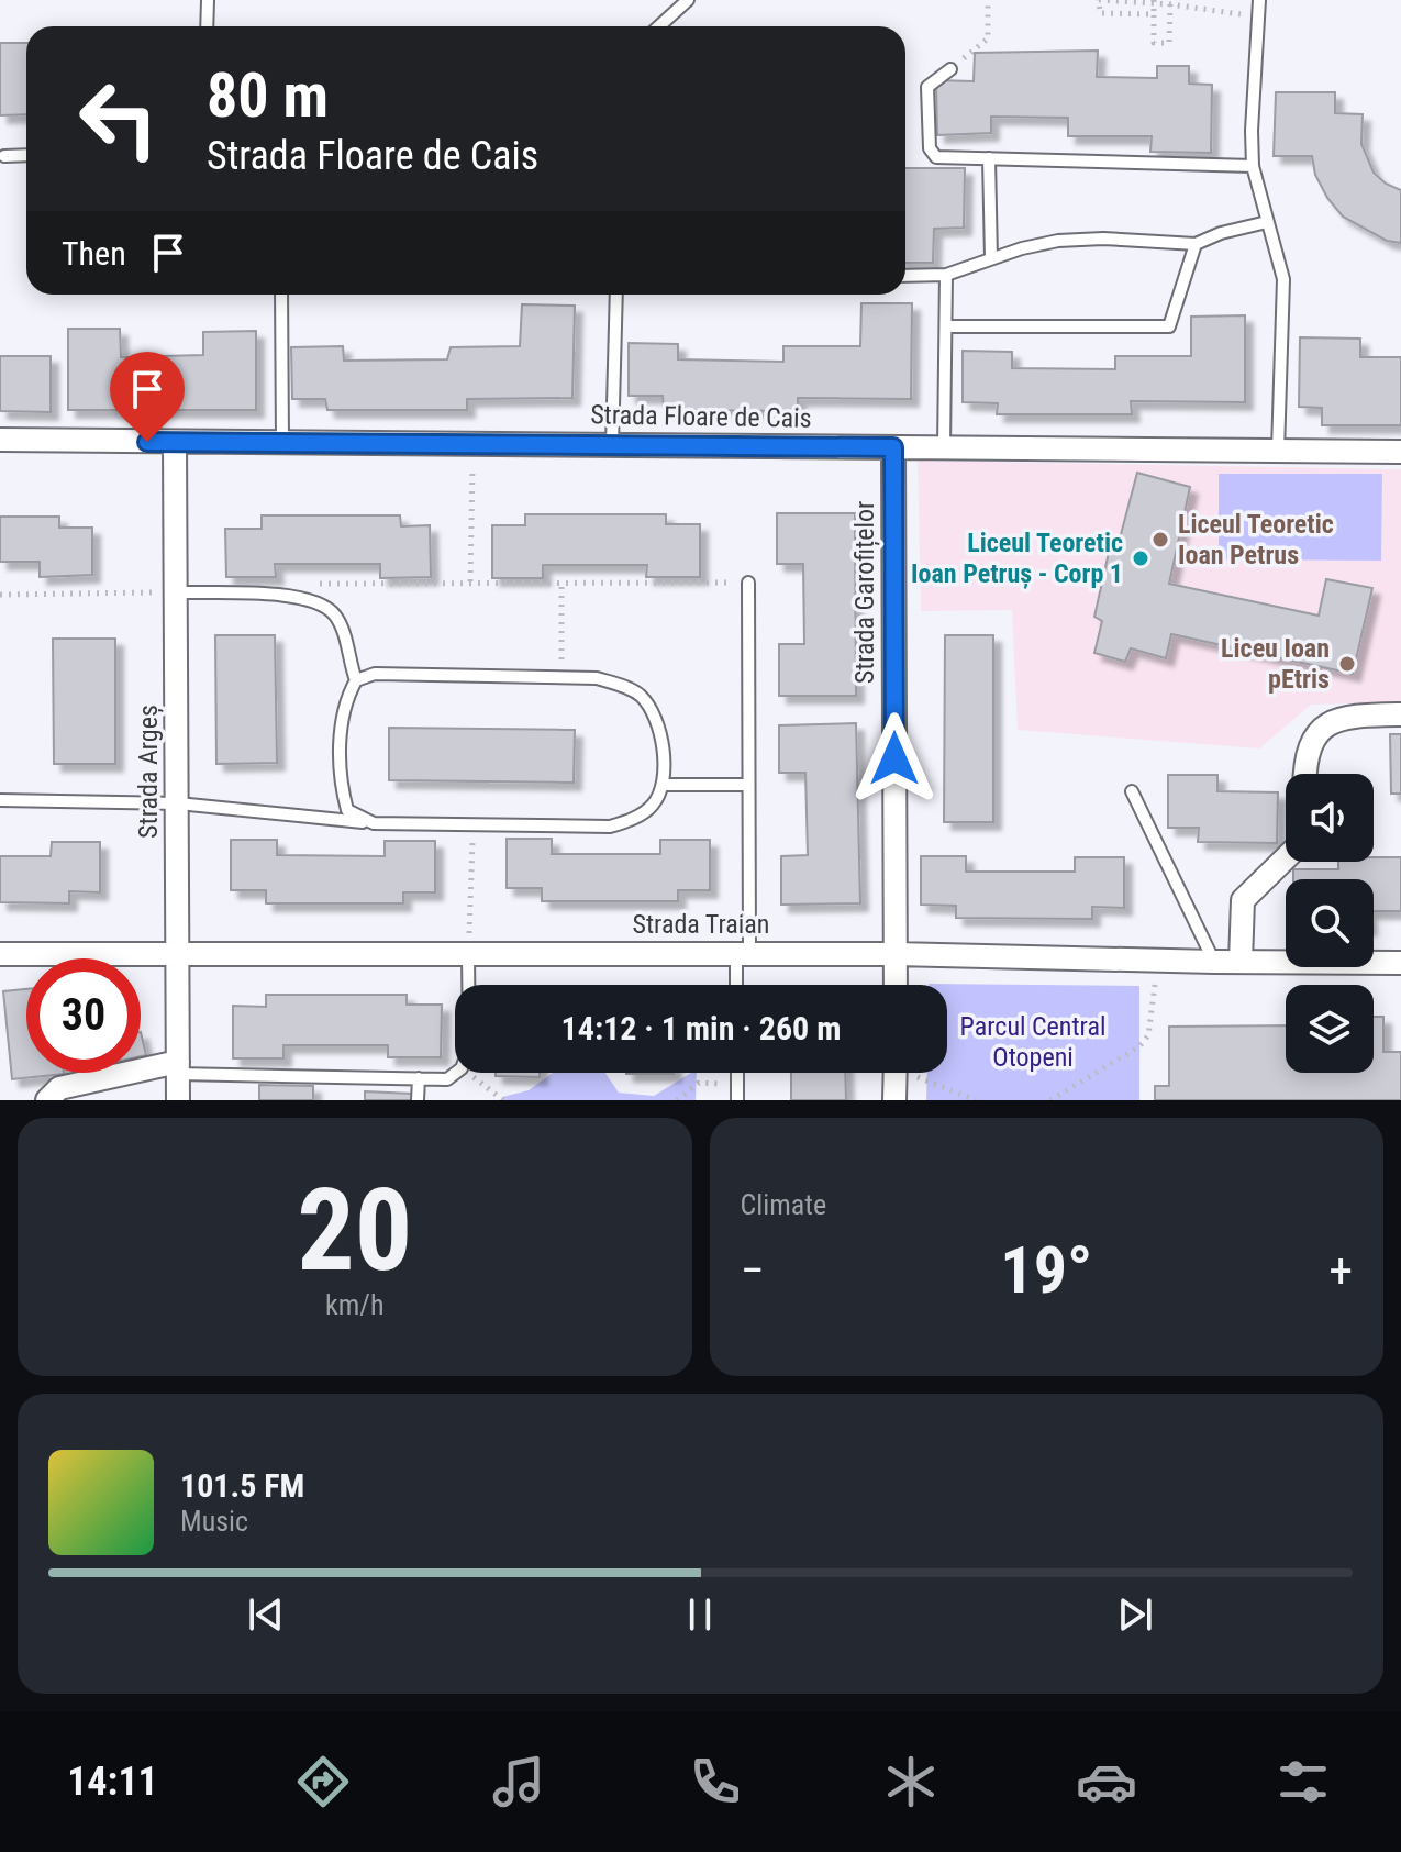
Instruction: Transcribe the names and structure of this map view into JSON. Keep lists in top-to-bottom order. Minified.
{"streets":{"street":["Strada Floare de Cais","Strada Garofițelor","Strada Argeș","Strada Traian"]},"crossings":[["Strada Floare de Cais","Strada Garofițelor"],["Strada Floare de Cais","Strada Argeș"],["Strada Garofițelor","Strada Traian"],["Strada Argeș","Strada Traian"]],"parks":["Parcul Central Otopeni"],"places":["Liceul Teoretic Ioan Petrus","Liceul Teoretic Ioan Petruș - Corp 1","Liceu Ioan pEtris"],"page":{"turn":["80 m","Strada Floare de Cais"],"then":"Then","limit":"30","trip":"14:12 · 1 min · 260 m","tile":[["20","km/h"],"Climate"],"heat":["−","19°","+"],"song":["101.5 FM","Music"],"tabs":"14:11"}}
